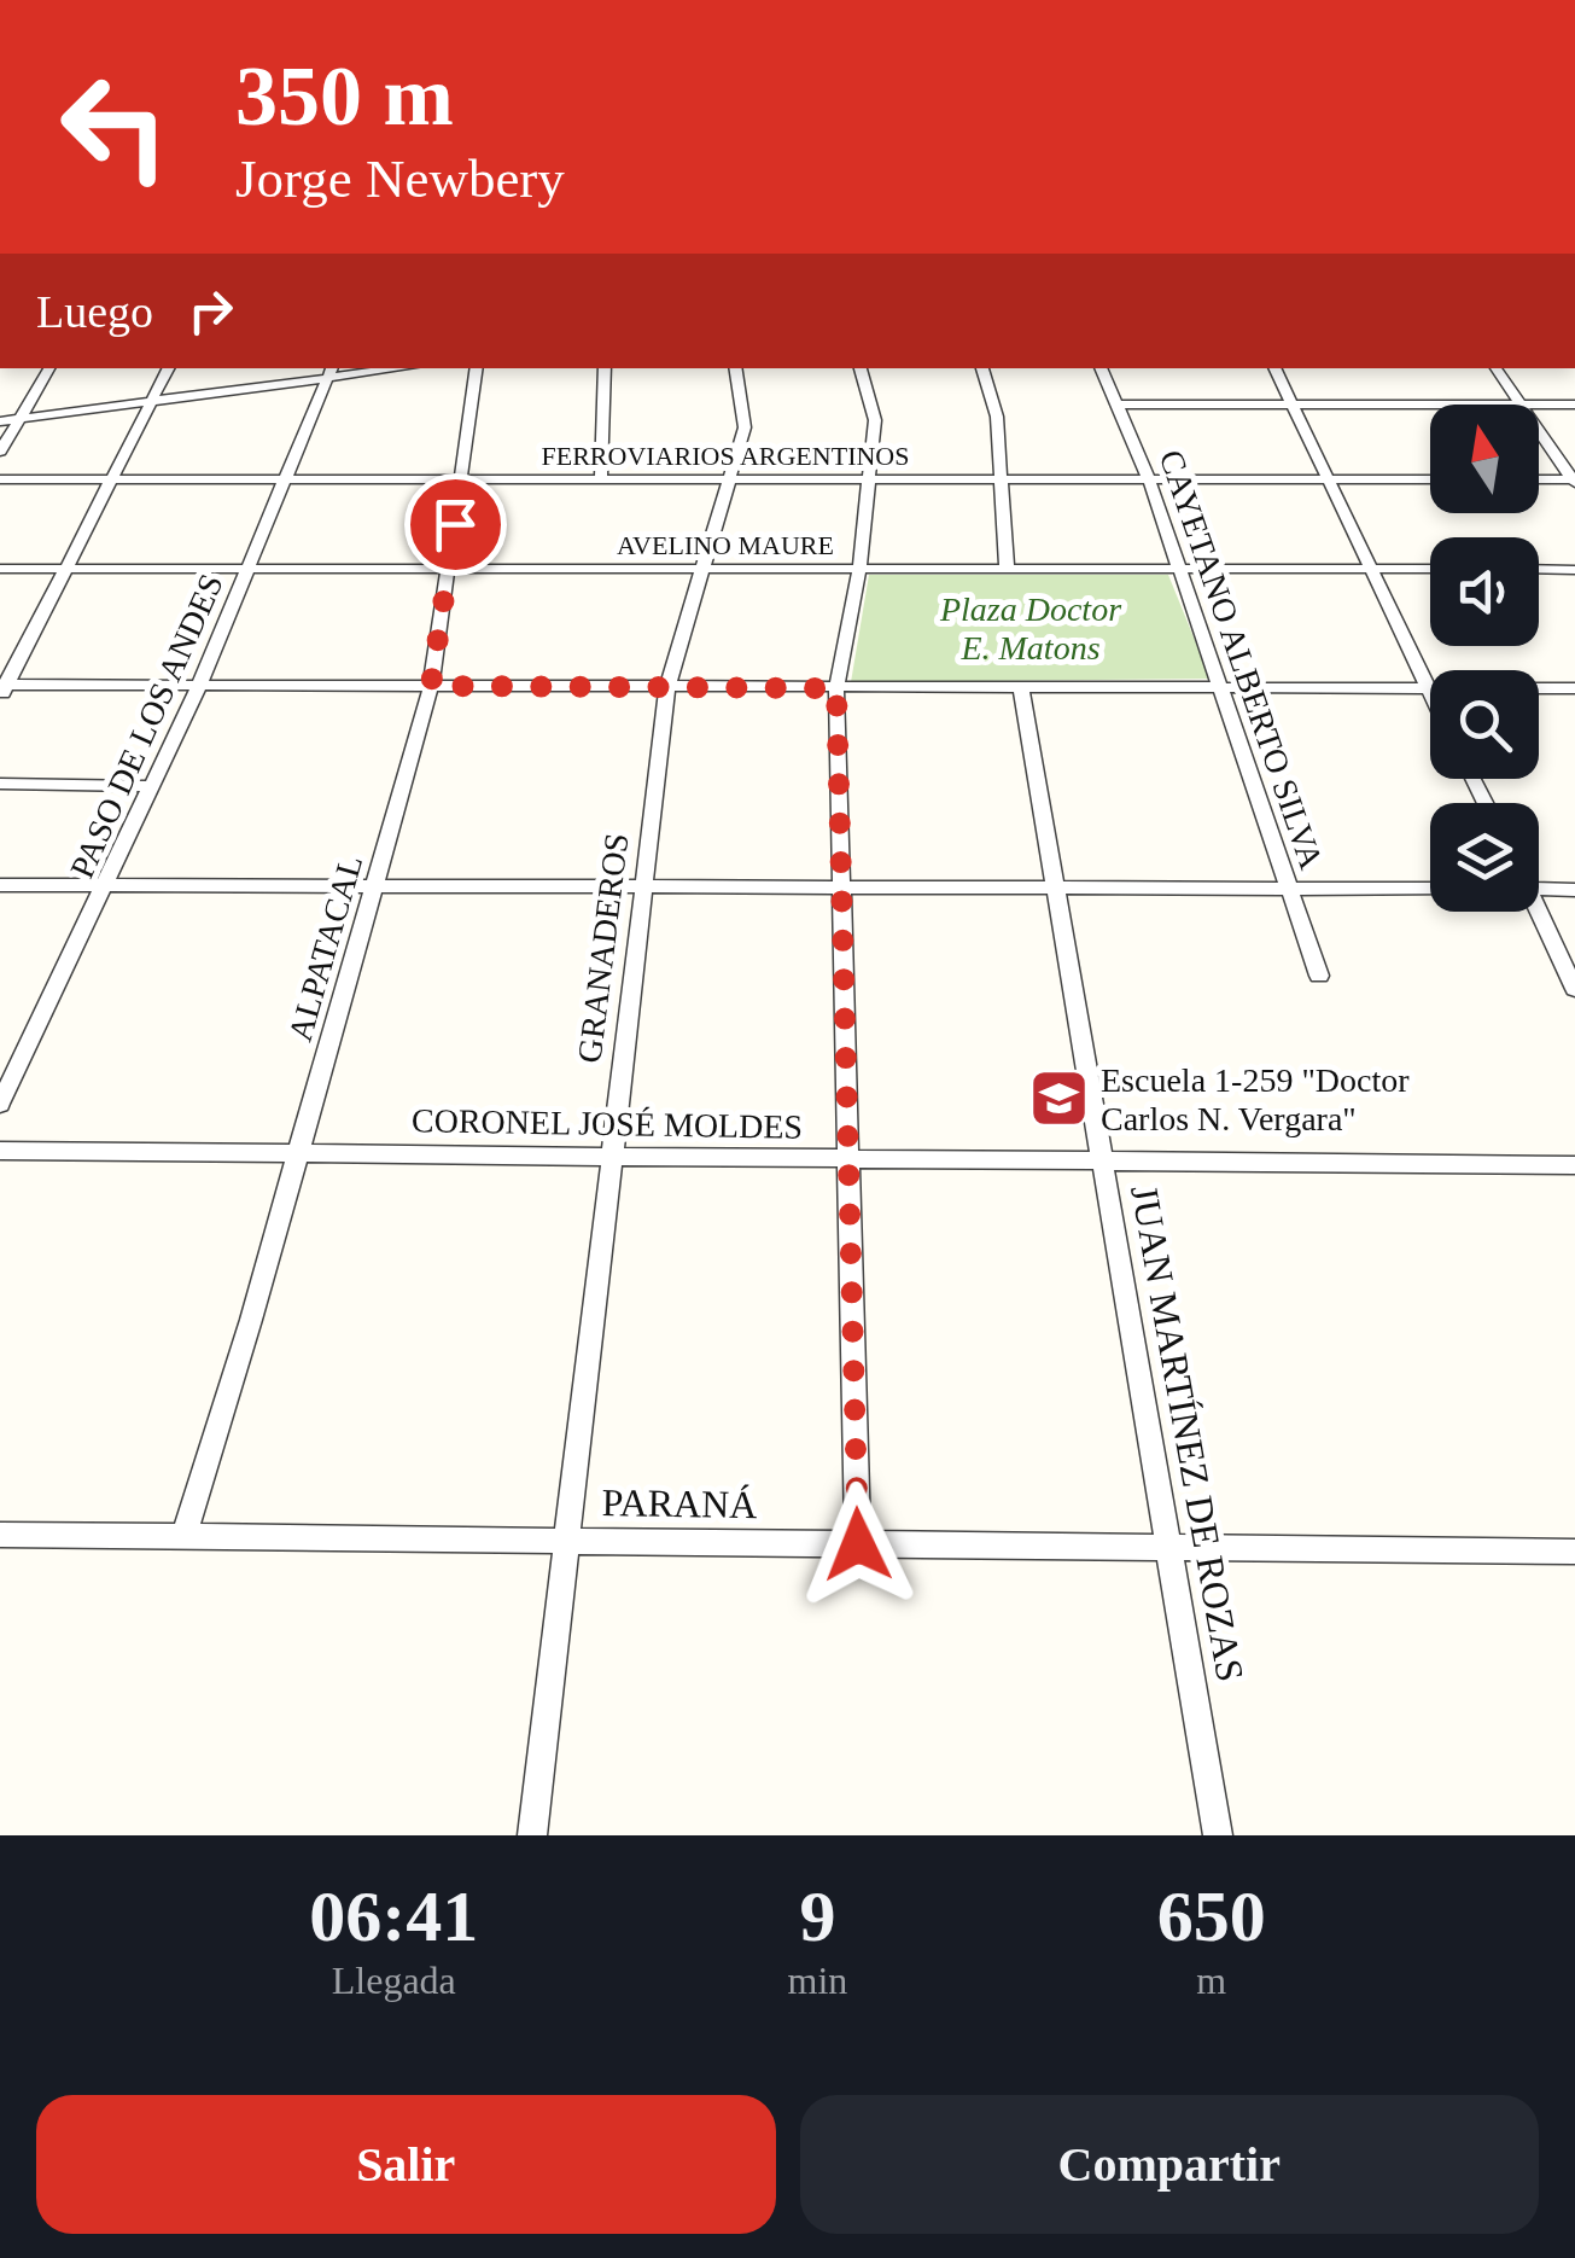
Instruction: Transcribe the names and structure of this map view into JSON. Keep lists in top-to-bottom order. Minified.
{"streets":{"street":["FERROVIARIOS ARGENTINOS","AVELINO MAURE","CAYETANO ALBERTO SILVA","PASO DE LOS ANDES","ALPATACAL","GRANADEROS","CORONEL JOSÉ MOLDES","JUAN MARTÍNEZ DE ROZAS","PARANÁ"]},"crossings":[["FERROVIARIOS ARGENTINOS","CAYETANO ALBERTO SILVA"],["FERROVIARIOS ARGENTINOS","PASO DE LOS ANDES"],["FERROVIARIOS ARGENTINOS","ALPATACAL"],["FERROVIARIOS ARGENTINOS","GRANADEROS"],["AVELINO MAURE","CAYETANO ALBERTO SILVA"],["AVELINO MAURE","PASO DE LOS ANDES"],["AVELINO MAURE","ALPATACAL"],["AVELINO MAURE","GRANADEROS"],["ALPATACAL","CORONEL JOSÉ MOLDES"],["ALPATACAL","PARANÁ"],["GRANADEROS","CORONEL JOSÉ MOLDES"],["GRANADEROS","PARANÁ"],["CORONEL JOSÉ MOLDES","JUAN MARTÍNEZ DE ROZAS"],["JUAN MARTÍNEZ DE ROZAS","PARANÁ"]],"parks":["Plaza Doctor E. Matons"],"places":{"school or university":["Escuela 1-259 \"Doctor Carlos N. Vergara\""]},"north":"top","page":{"turn":["350 m","Jorge Newbery"],"then":"Luego","eta":["06:41","Llegada","9","min","650","m"],"buttons":["Salir","Compartir"]}}
